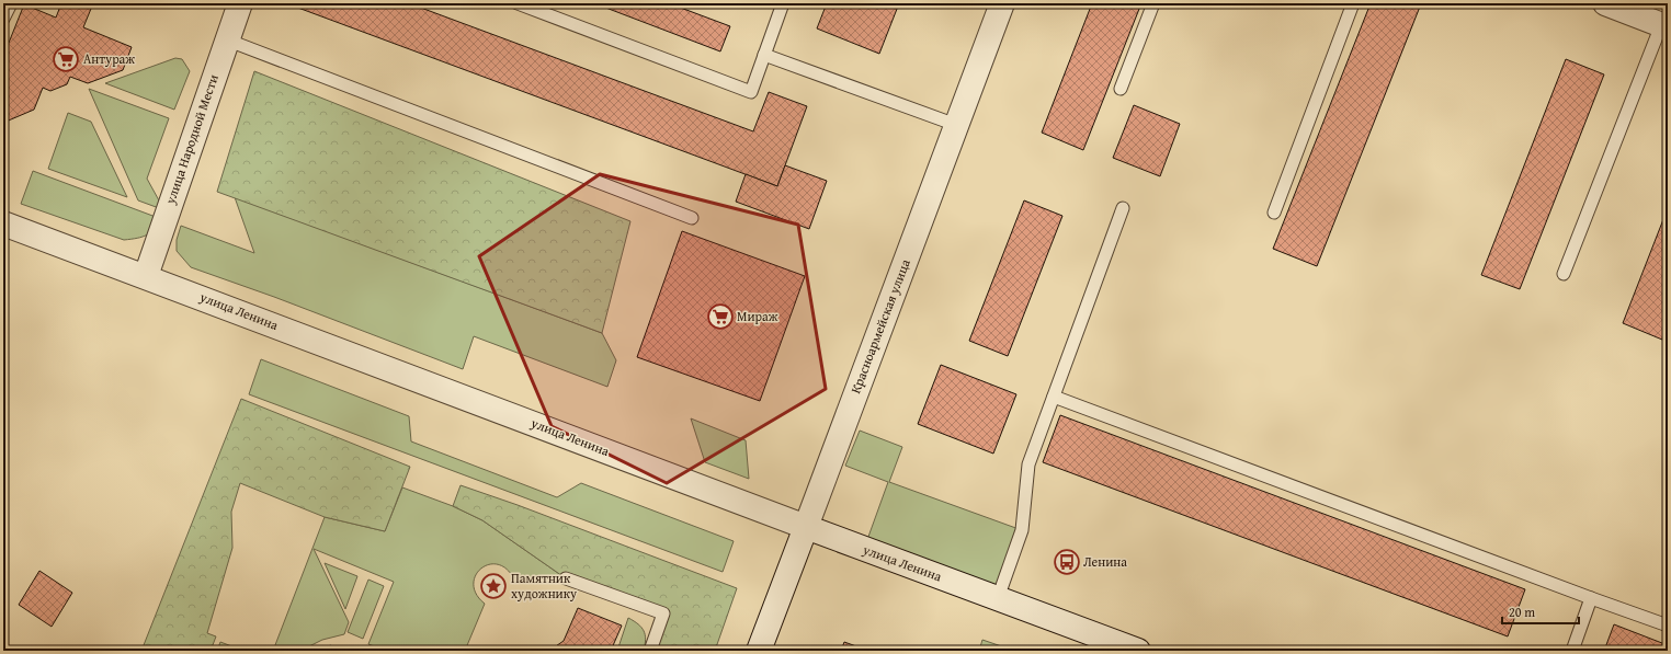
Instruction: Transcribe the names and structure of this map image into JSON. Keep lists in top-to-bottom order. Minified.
{"streets":{"street":["улица Народной Мести","улица Ленина","Красноармейская улица"]},"crossings":[["улица Народной Мести","улица Ленина"],["улица Ленина","Красноармейская улица"]],"places":{"supermarket":["Антураж","Мираж"],"bus stop":["Ленина"],"place":["Памятник художнику"]},"scale_bar":"20 m"}
